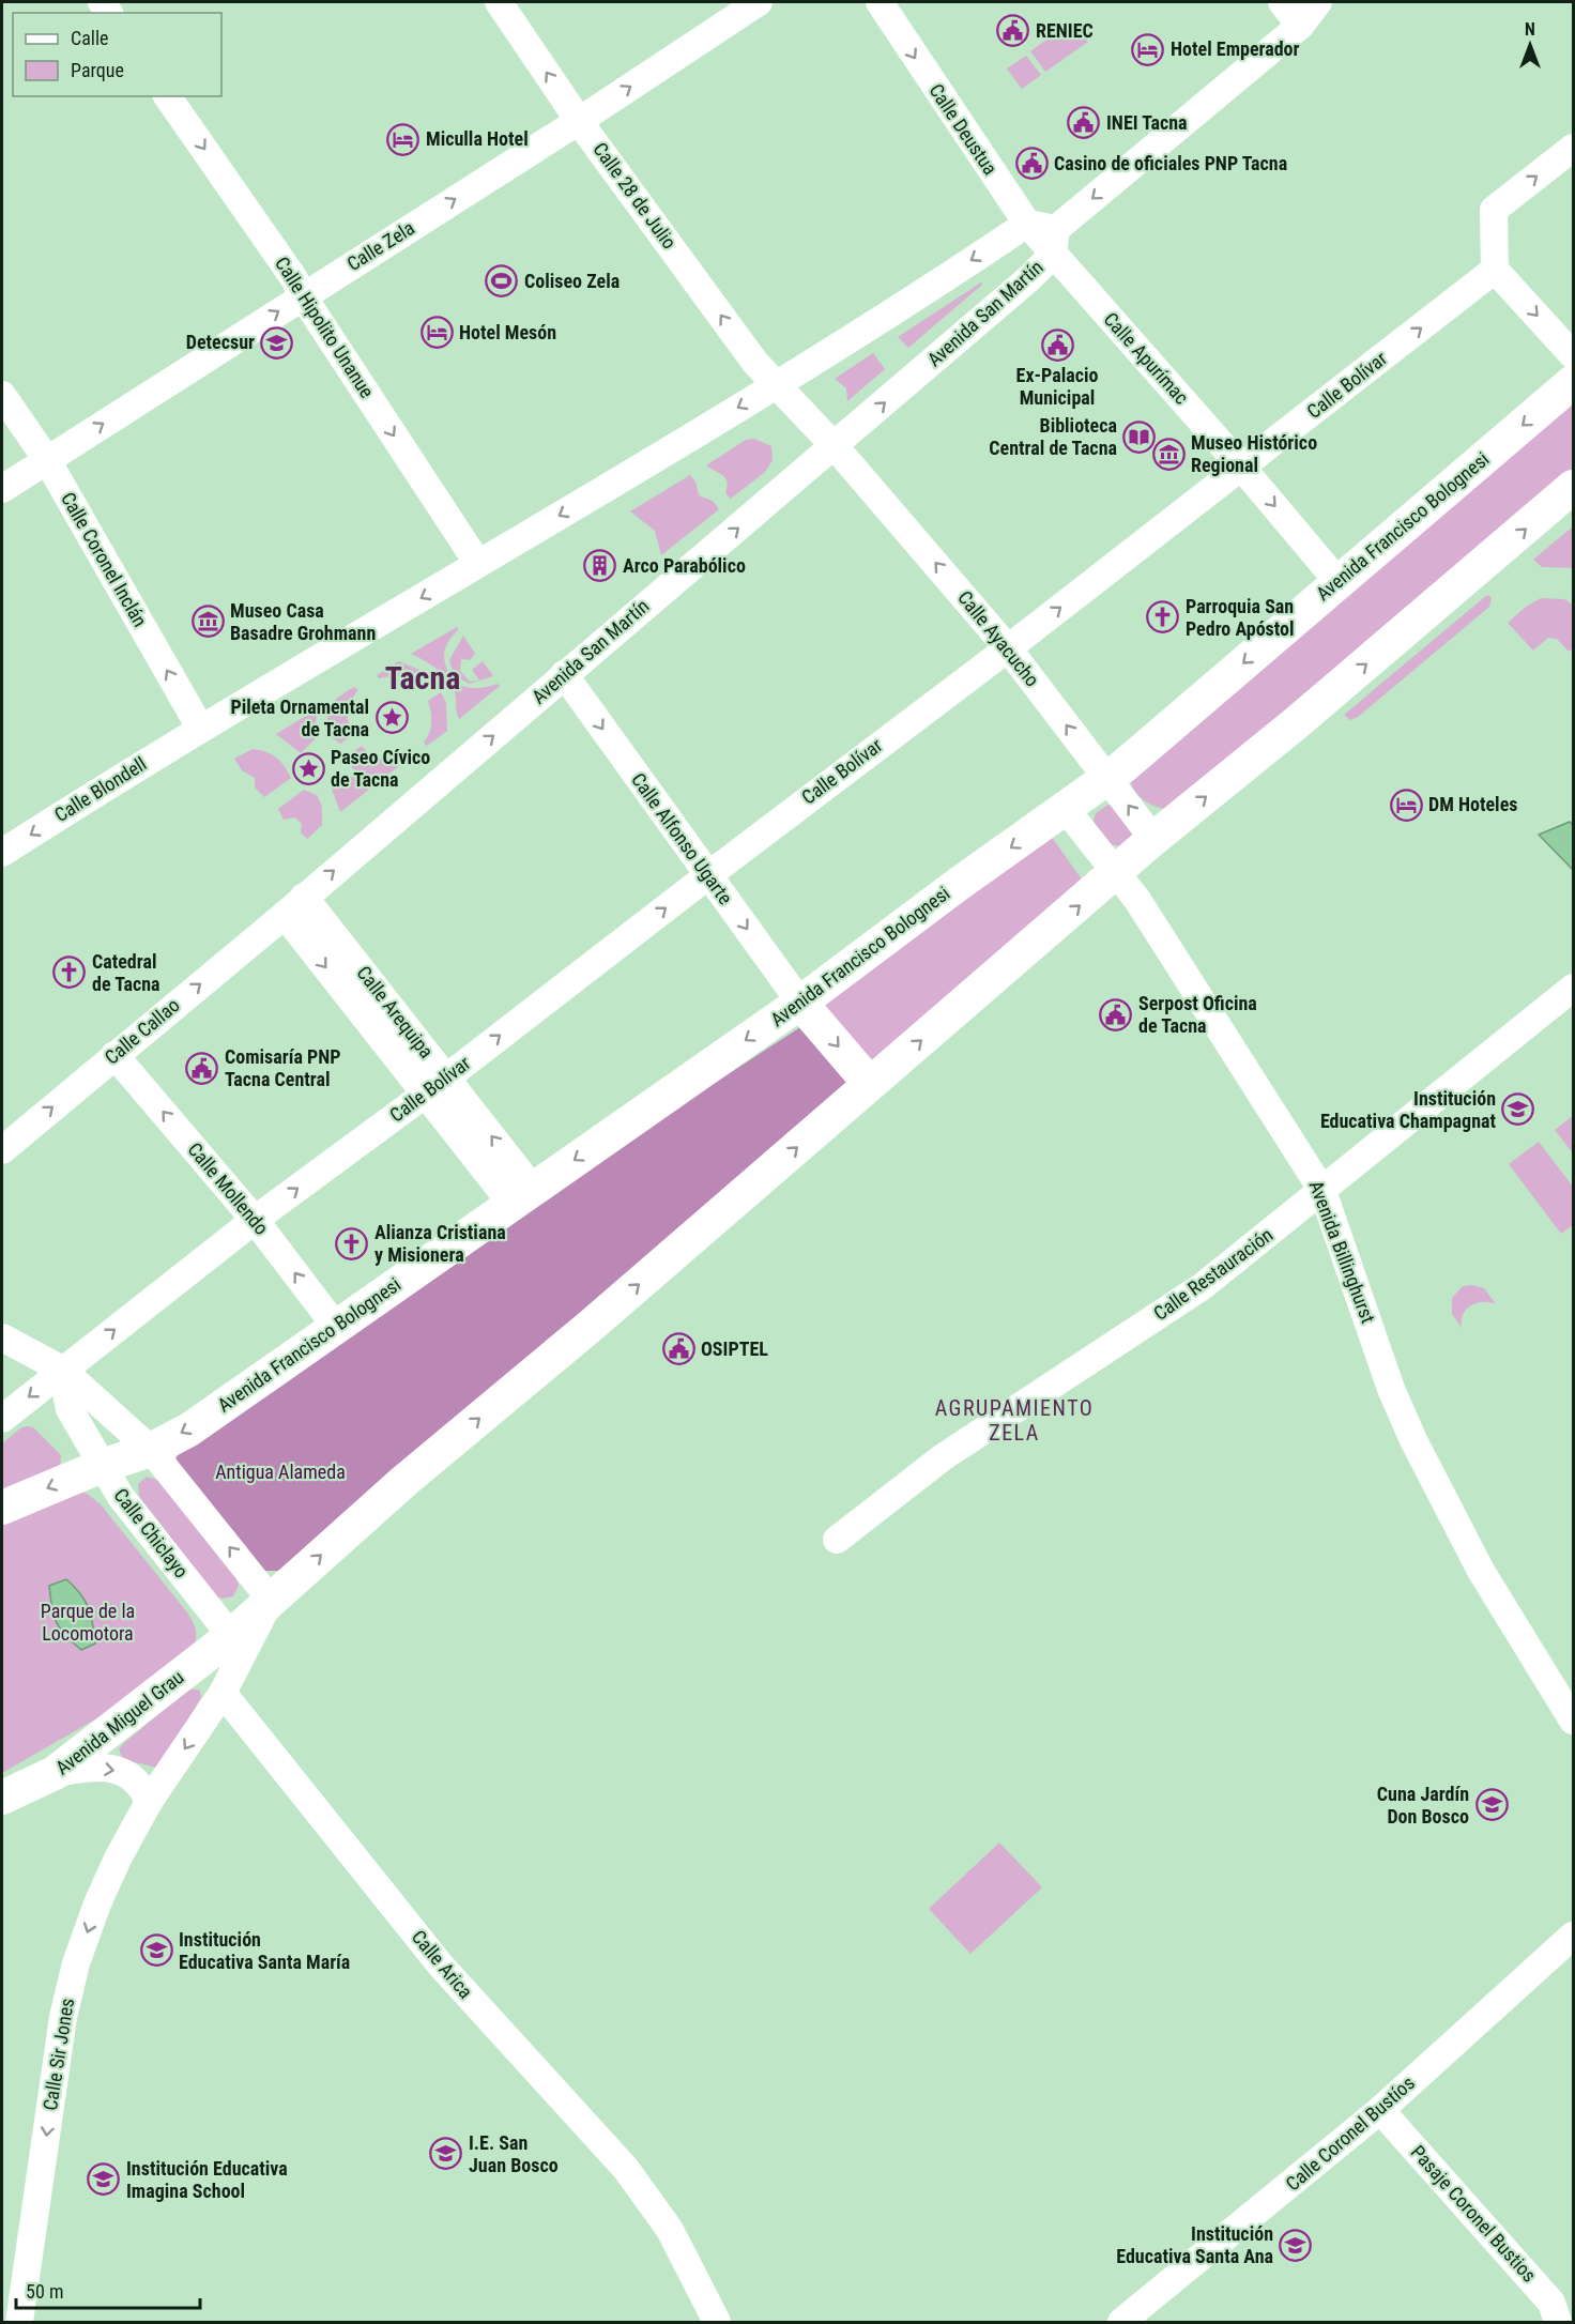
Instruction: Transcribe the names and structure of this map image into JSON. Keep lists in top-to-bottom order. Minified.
{"streets":{"main road":["Avenida Francisco Bolognesi","Avenida Miguel Grau"],"street":["Calle Deustua","Calle 28 de Julio","Calle Zela","Avenida San Martín","Calle Hipolito Unanue","Calle Apurímac","Calle Bolívar","Calle Coronel Inclán","Calle Ayacucho","Calle Blondell","Calle Alfonso Ugarte","Calle Arequipa","Calle Callao","Calle Mollendo","Avenida Billinghurst","Calle Restauración","Calle Chiclayo","Calle Arica","Calle Sir Jones","Calle Coronel Bustíos","Pasaje Coronel Bustios"]},"crossings":[["Calle 28 de Julio","Calle Zela"],["Calle 28 de Julio","Avenida San Martín"],["Calle 28 de Julio","Calle Ayacucho"],["Calle Zela","Calle Hipolito Unanue"],["Calle Zela","Calle Coronel Inclán"],["Avenida San Martín","Calle Apurímac"],["Avenida San Martín","Calle Ayacucho"],["Avenida San Martín","Calle Alfonso Ugarte"],["Avenida San Martín","Calle Arequipa"],["Avenida San Martín","Calle Callao"],["Calle Apurímac","Calle Bolívar"],["Calle Apurímac","Avenida Francisco Bolognesi"],["Calle Bolívar","Calle Ayacucho"],["Calle Bolívar","Calle Alfonso Ugarte"],["Calle Bolívar","Calle Arequipa"],["Calle Bolívar","Calle Mollendo"],["Calle Bolívar","Calle Chiclayo"],["Avenida Francisco Bolognesi","Calle Ayacucho"],["Avenida Francisco Bolognesi","Calle Alfonso Ugarte"],["Avenida Francisco Bolognesi","Calle Arequipa"],["Avenida Francisco Bolognesi","Calle Mollendo"],["Avenida Francisco Bolognesi","Avenida Billinghurst"],["Avenida Francisco Bolognesi","Calle Chiclayo"],["Calle Coronel Inclán","Calle Blondell"],["Calle Arequipa","Calle Callao"],["Calle Callao","Calle Mollendo"],["Avenida Billinghurst","Calle Restauración"],["Calle Chiclayo","Avenida Miguel Grau"],["Calle Arica","Calle Sir Jones"],["Calle Coronel Bustíos","Pasaje Coronel Bustios"]],"one_way":["Calle Deustua","Calle 28 de Julio","Calle Zela","Calle Hipolito Unanue","Calle Bolívar","Calle Coronel Inclán","Calle Ayacucho","Calle Blondell","Calle Alfonso Ugarte","Calle Callao","Calle Sir Jones"],"districts":["Tacna","AGRUPAMIENTO ZELA"],"parks":["Antigua Alameda","Parque de la Locomotora"],"places":{"public building":["RENIEC","INEI Tacna","Casino de oficiales PNP Tacna","Ex-Palacio Municipal","Serpost Oficina de Tacna","Comisaría PNP Tacna Central","OSIPTEL"],"hotel":["Hotel Emperador","Miculla Hotel","Hotel Mesón","DM Hoteles"],"sports":["Coliseo Zela"],"school or university":["Detecsur","Institución Educativa Champagnat","Cuna Jardín Don Bosco","Institución Educativa Santa María","I.E. San Juan Bosco","Institución Educativa Imagina School","Institución Educativa Santa Ana"],"library":["Biblioteca Central de Tacna"],"museum":["Museo Histórico Regional","Museo Casa Basadre Grohmann"],"building":["Arco Parabólico"],"church":["Parroquia San Pedro Apóstol","Catedral de Tacna","Alianza Cristiana y Misionera"],"place":["Pileta Ornamental de Tacna","Paseo Cívico de Tacna"]},"legend":["Calle","Parque"],"scale_bar":"50 m","north":"top"}
